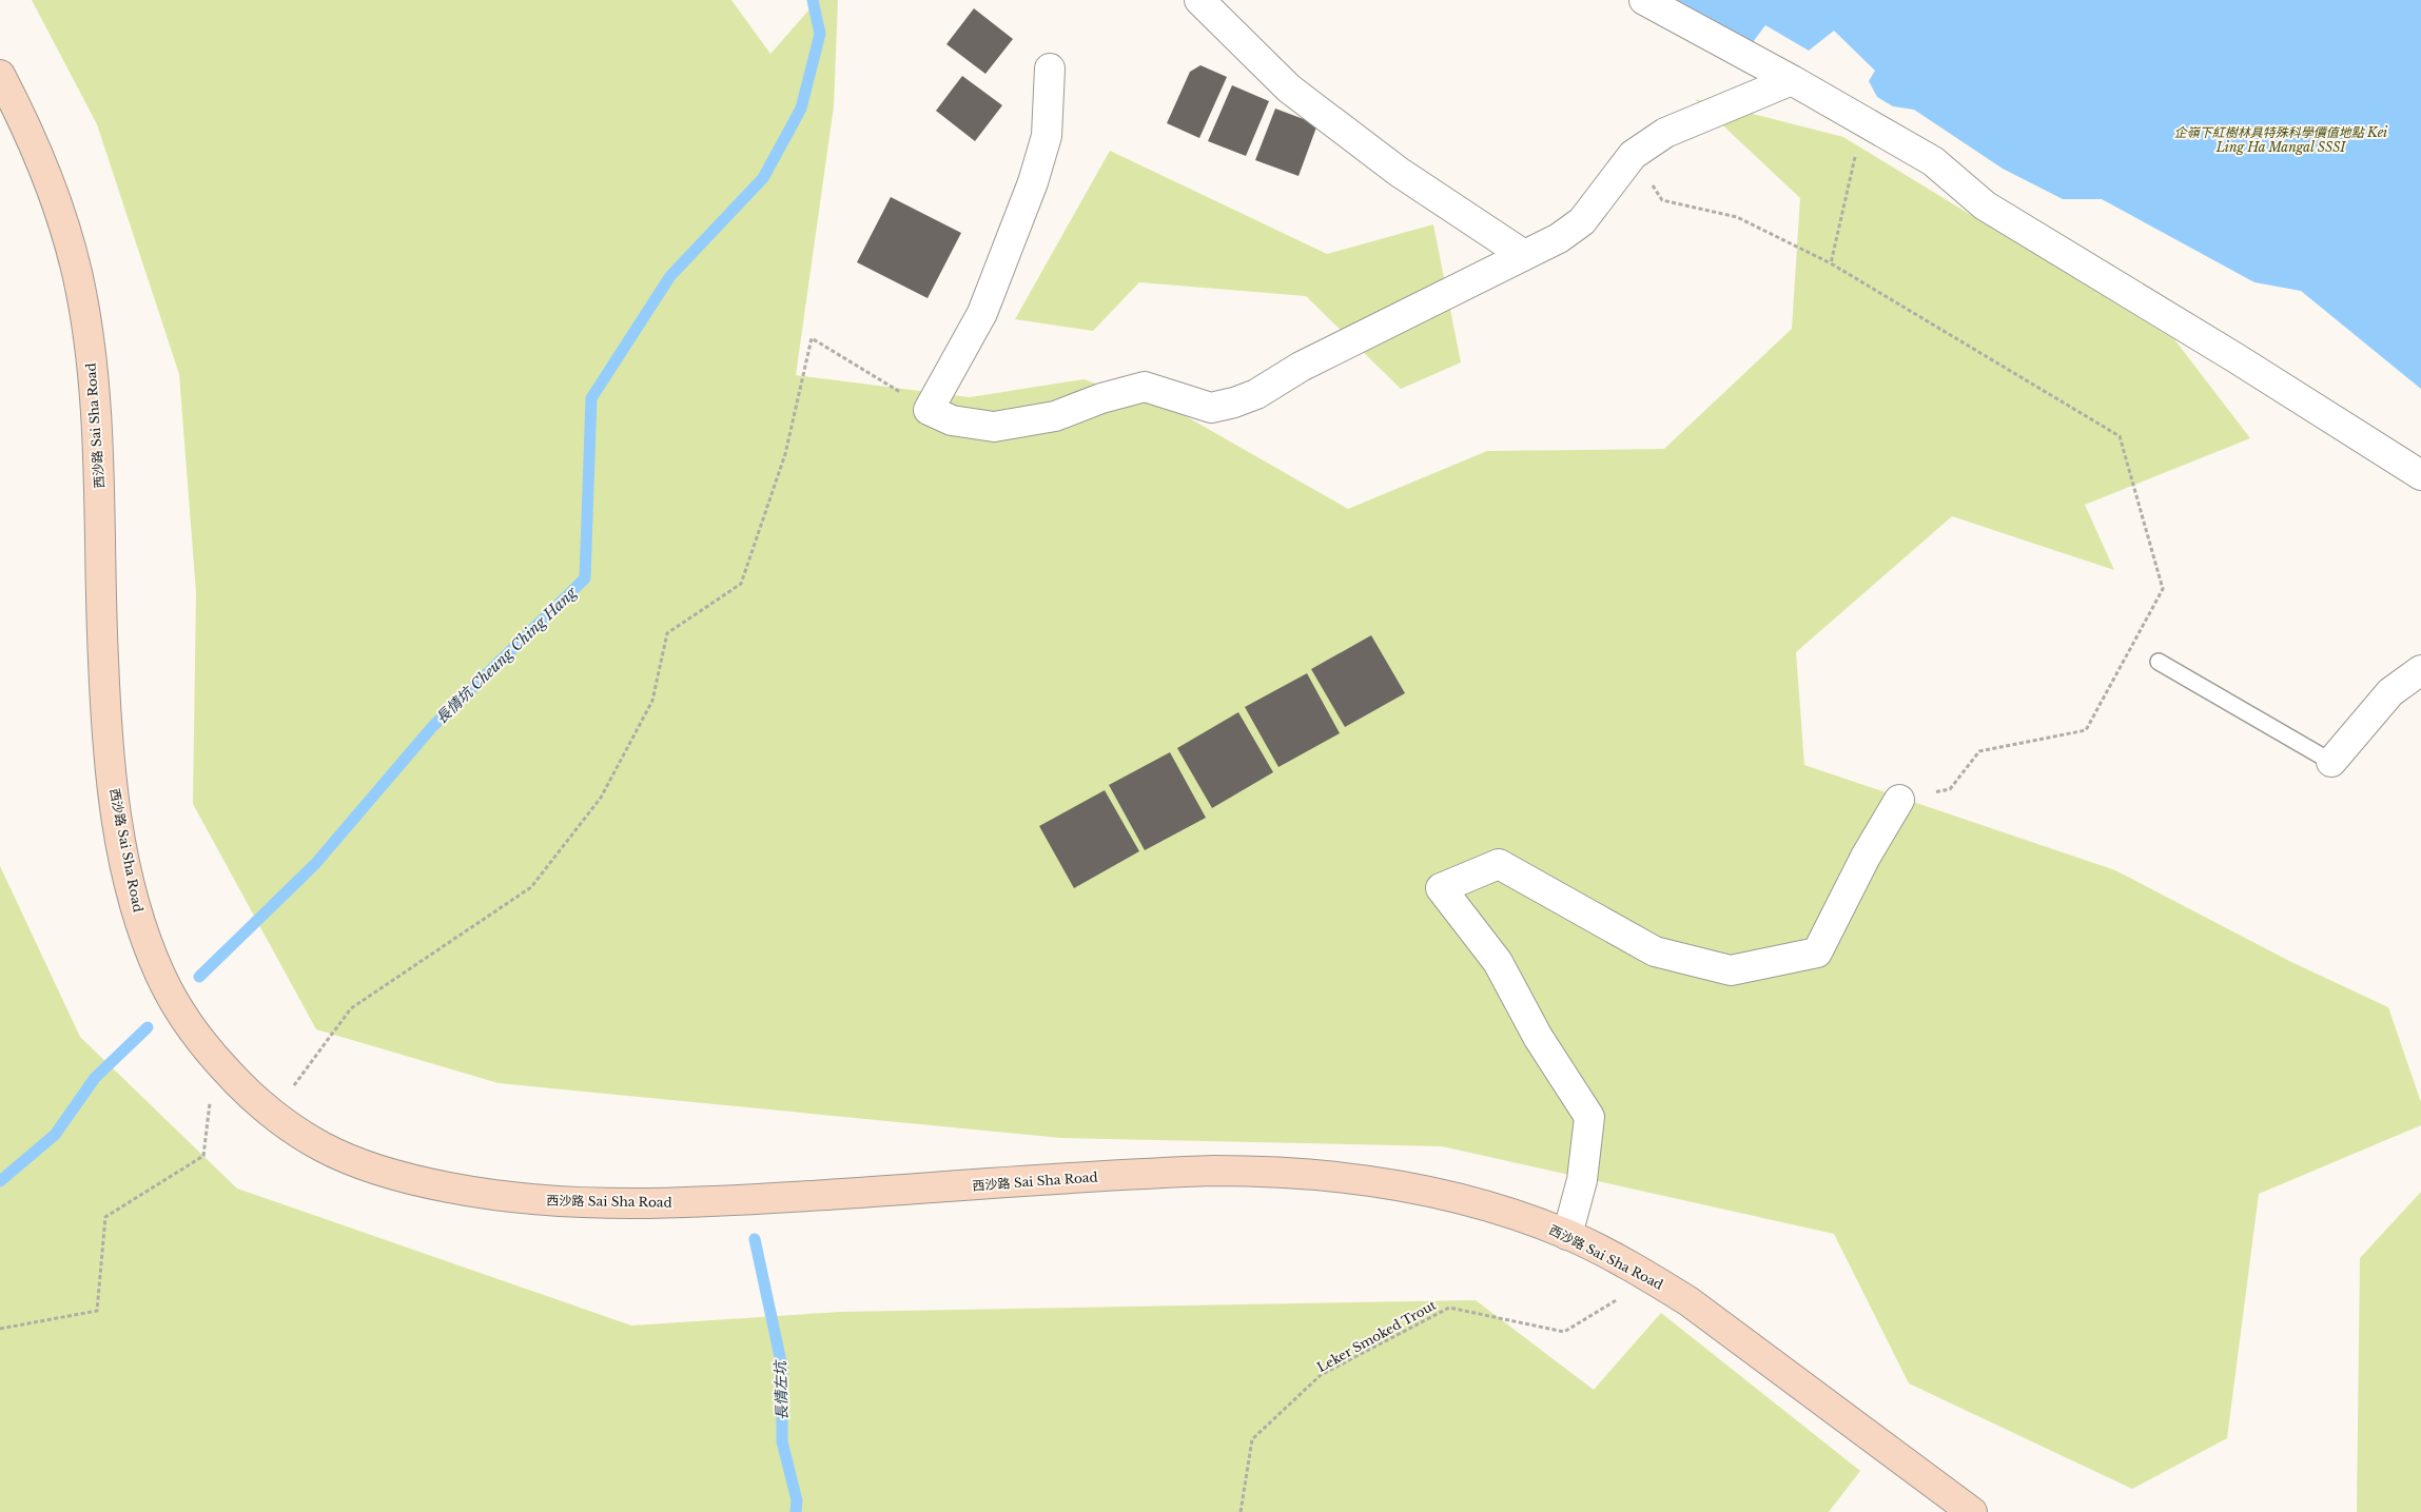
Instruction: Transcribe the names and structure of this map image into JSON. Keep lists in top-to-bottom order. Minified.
{"streets":{"main road":["西沙路 Sai Sha Road"],"path":["Leker Smoked Trout"]},"crossings":[["西沙路 Sai Sha Road","Leker Smoked Trout"]],"water":["長情坑 Cheung Ching Hang","長情左坑"],"parks":["企嶺下紅樹林具特殊科學價值地點 Kei Ling Ha Mangal SSSI"]}
